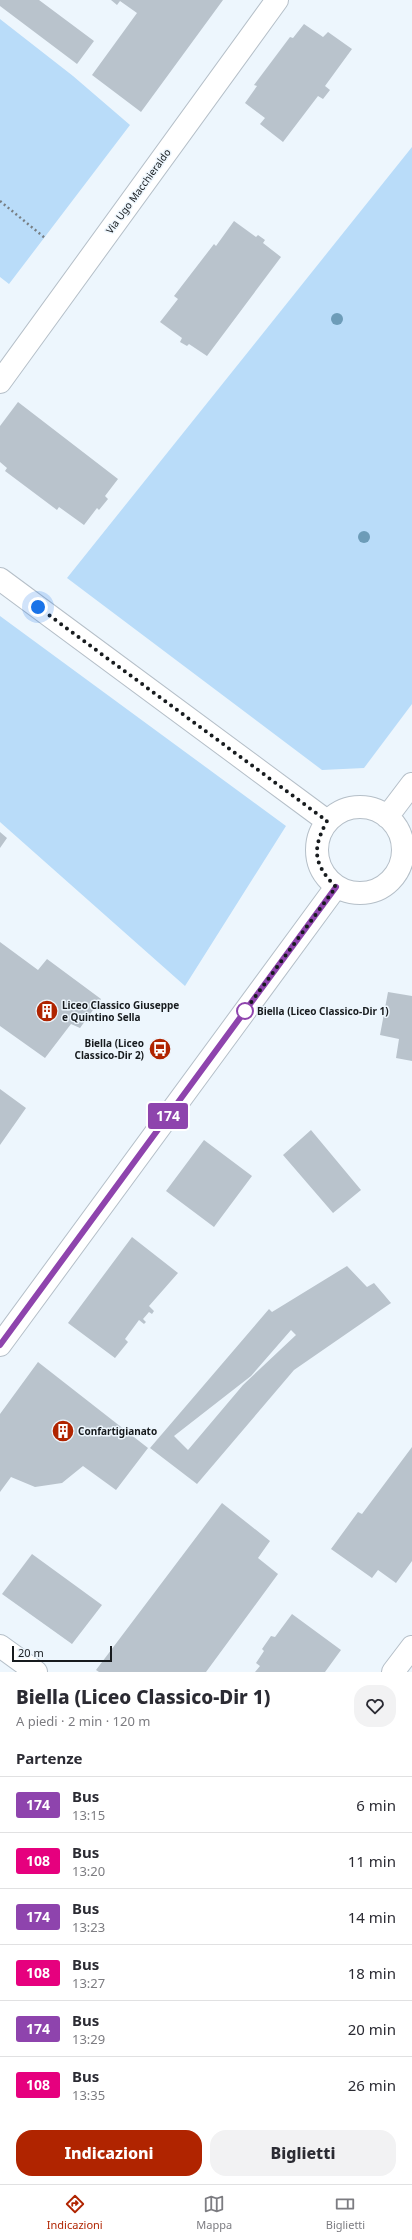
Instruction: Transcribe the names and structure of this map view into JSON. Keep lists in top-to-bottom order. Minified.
{"streets":{"street":["Via Ugo Macchieraldo"]},"places":{"building":["Liceo Classico Giuseppe e Quintino Sella","Confartigianato"],"other":["Biella (Liceo Classico-Dir 1)"],"bus stop":["Biella (Liceo Classico-Dir 2)"]},"lines":["bus line 174"],"scale_bar":"20 m","page":{"on_map":"174","scale":"20 m","heading":[["Biella (Liceo Classico-Dir 1)","A piedi · 2 min · 120 m"],"Partenze"],"list":[{"mark":"174","name":"Bus","note":"13:15","value":"6 min"},{"mark":"108","name":"Bus","note":"13:20","value":"11 min"},{"mark":"174","name":"Bus","note":"13:23","value":"14 min"},{"mark":"108","name":"Bus","note":"13:27","value":"18 min"},{"mark":"174","name":"Bus","note":"13:29","value":"20 min"},{"mark":"108","name":"Bus","note":"13:35","value":"26 min"}],"buttons":["Indicazioni","Biglietti"],"tabs":["Indicazioni","Mappa","Biglietti"]}}
